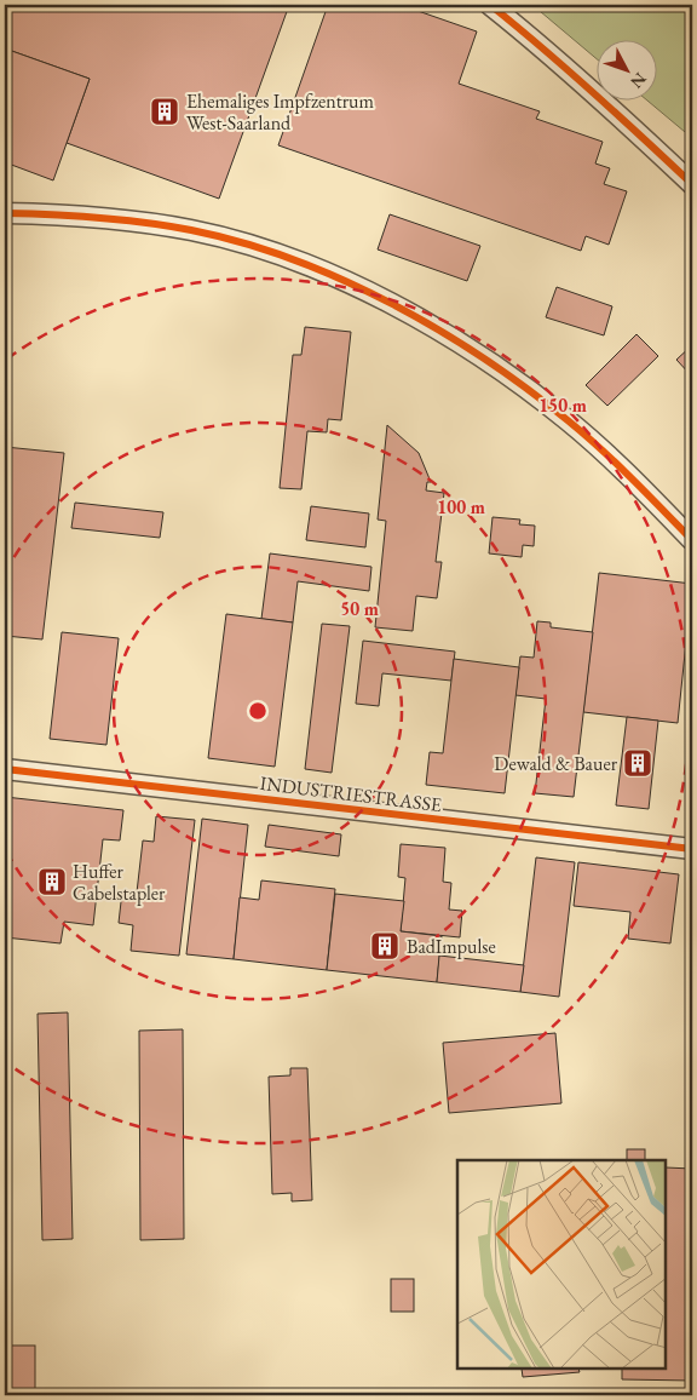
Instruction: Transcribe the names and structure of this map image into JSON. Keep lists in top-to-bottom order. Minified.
{"streets":{"street":["INDUSTRIESTRASSE"]},"places":{"building":["Ehemaliges Impfzentrum West-Saarland","Dewald & Bauer","Huffer Gabelstapler","BadImpulse"]},"north":"bottom right","rings":["150 m","100 m","50 m"]}
